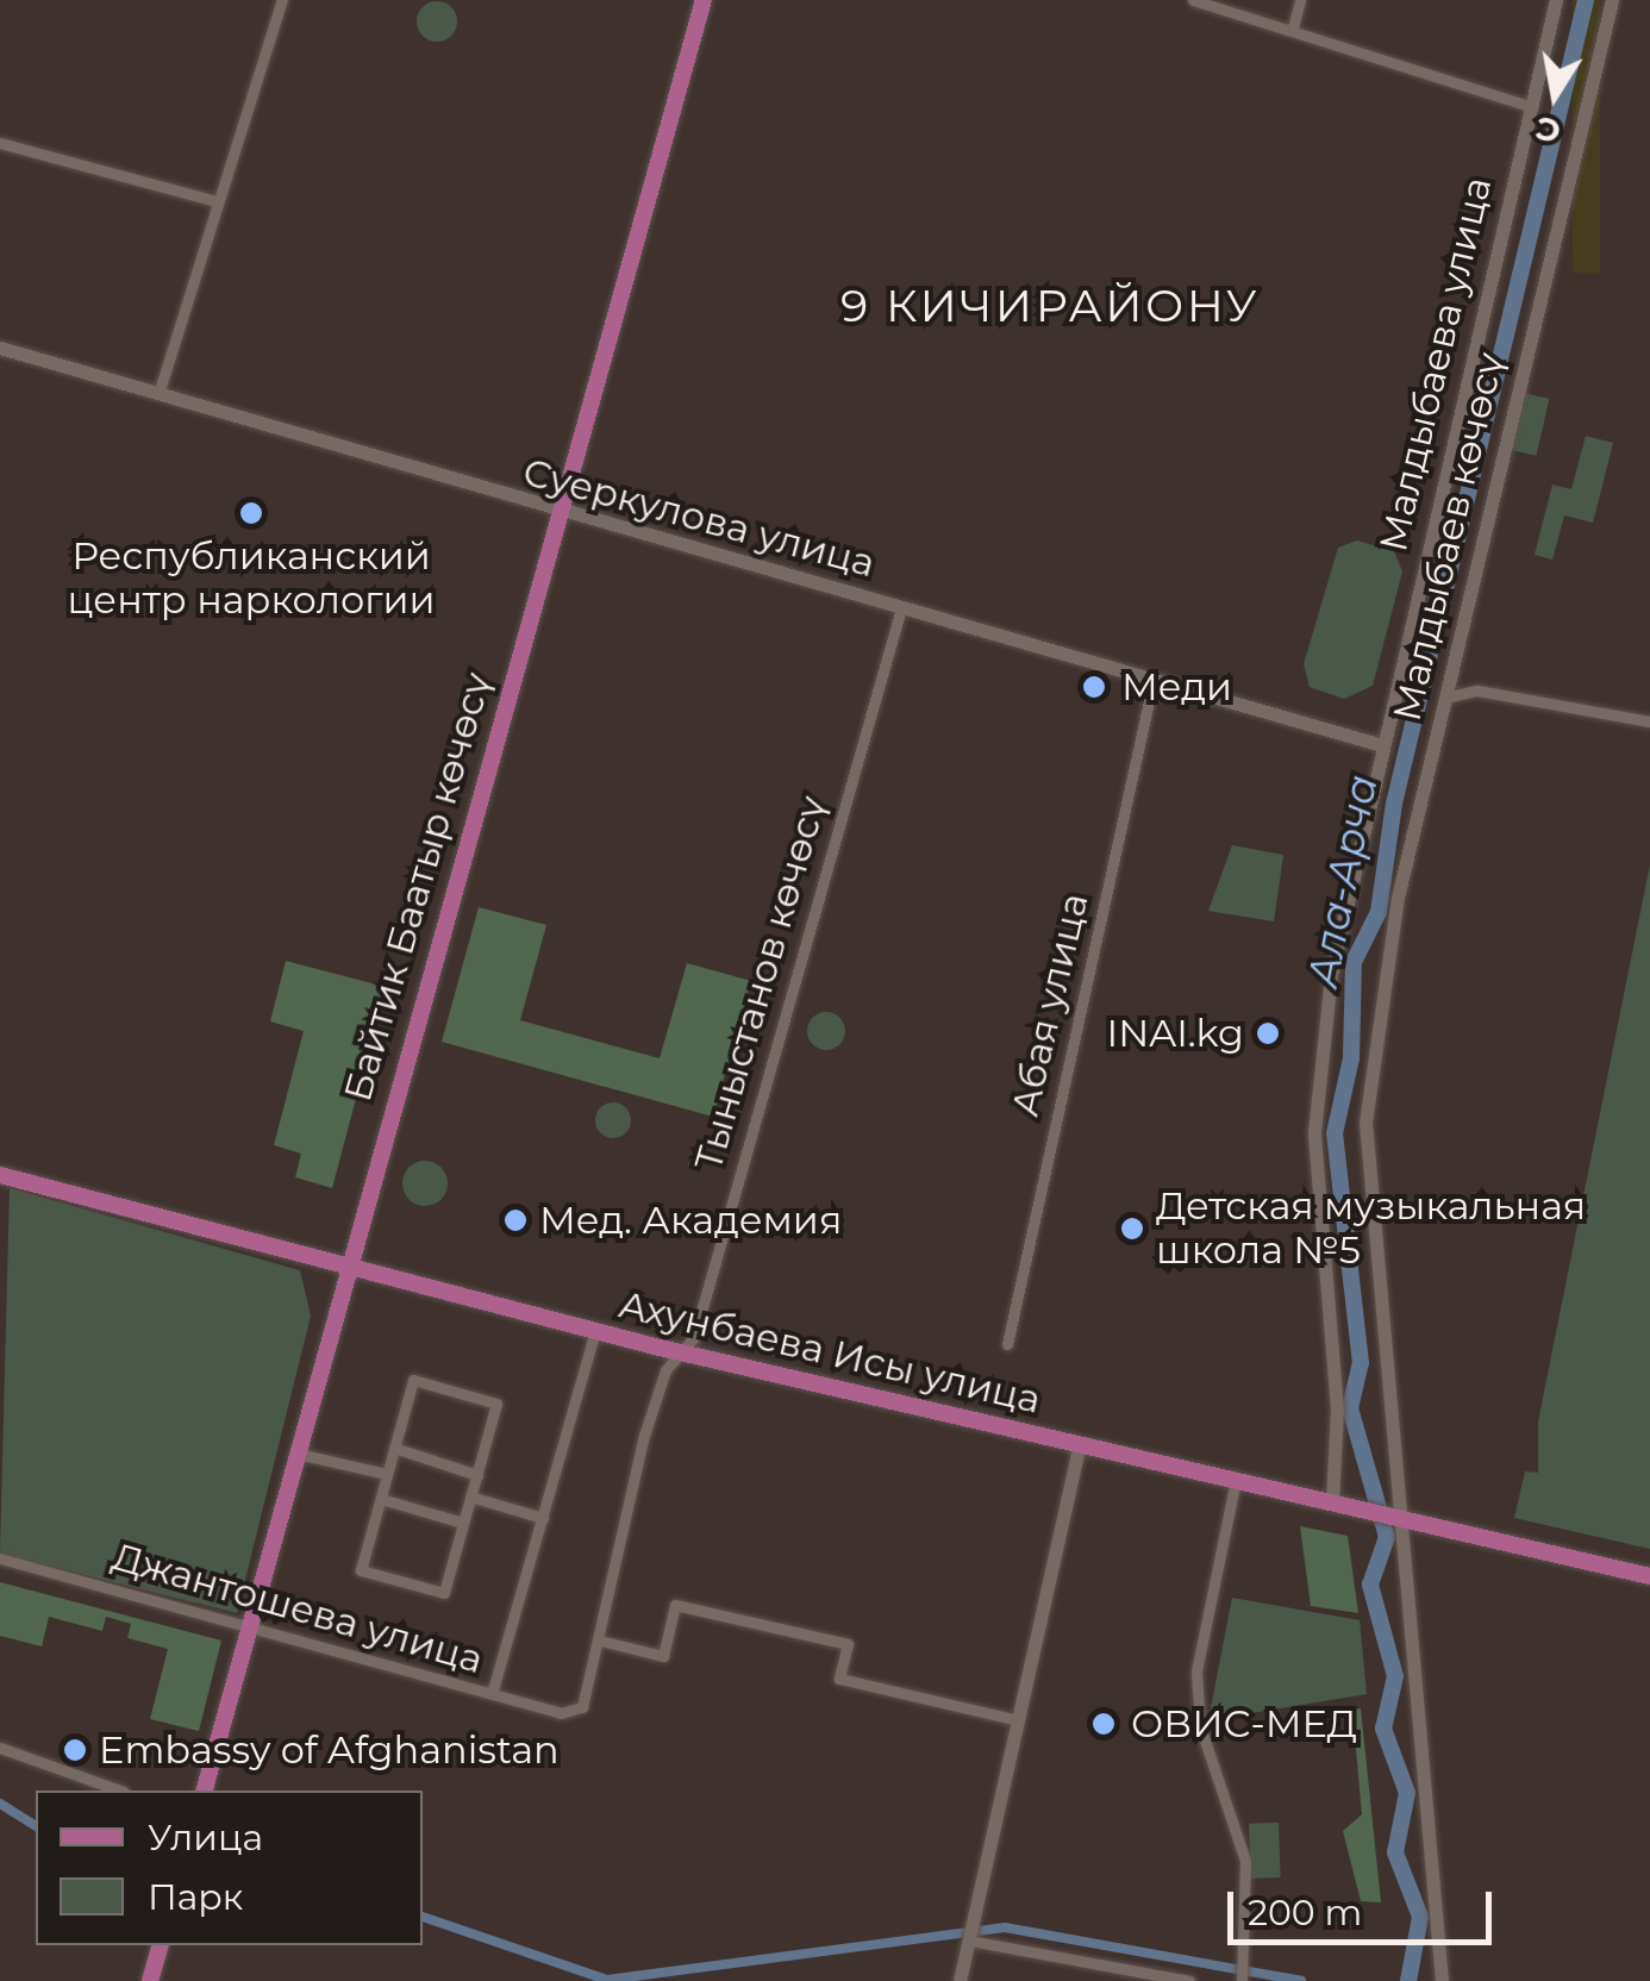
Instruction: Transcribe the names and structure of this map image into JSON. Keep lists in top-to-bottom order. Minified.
{"streets":{"main road":["Байтик Баатыр көчөсү","Ахунбаева Исы улица"],"street":["Малдыбаева улица","Суеркулова улица","Малдыбаев көчөсү","Тыныстанов көчөсү","Абая улица","Джантошева улица"]},"crossings":[["Малдыбаева улица","Суеркулова улица"],["Малдыбаева улица","Малдыбаев көчөсү"],["Суеркулова улица","Малдыбаев көчөсү"],["Суеркулова улица","Байтик Баатыр көчөсү"],["Суеркулова улица","Тыныстанов көчөсү"],["Суеркулова улица","Абая улица"],["Малдыбаев көчөсү","Ахунбаева Исы улица"],["Байтик Баатыр көчөсү","Ахунбаева Исы улица"],["Байтик Баатыр көчөсү","Джантошева улица"],["Тыныстанов көчөсү","Ахунбаева Исы улица"],["Тыныстанов көчөсү","Джантошева улица"]],"districts":["9 КИЧИРАЙОНУ"],"water":["Ала-Арча"],"places":["Республиканский центр наркологии","Меди","INAI.kg","Мед. Академия","Детская музыкальная школа №5","ОВИС-МЕД","Embassy of Afghanistan"],"legend":["Улица","Парк"],"scale_bar":"200 m","north":"bottom"}
